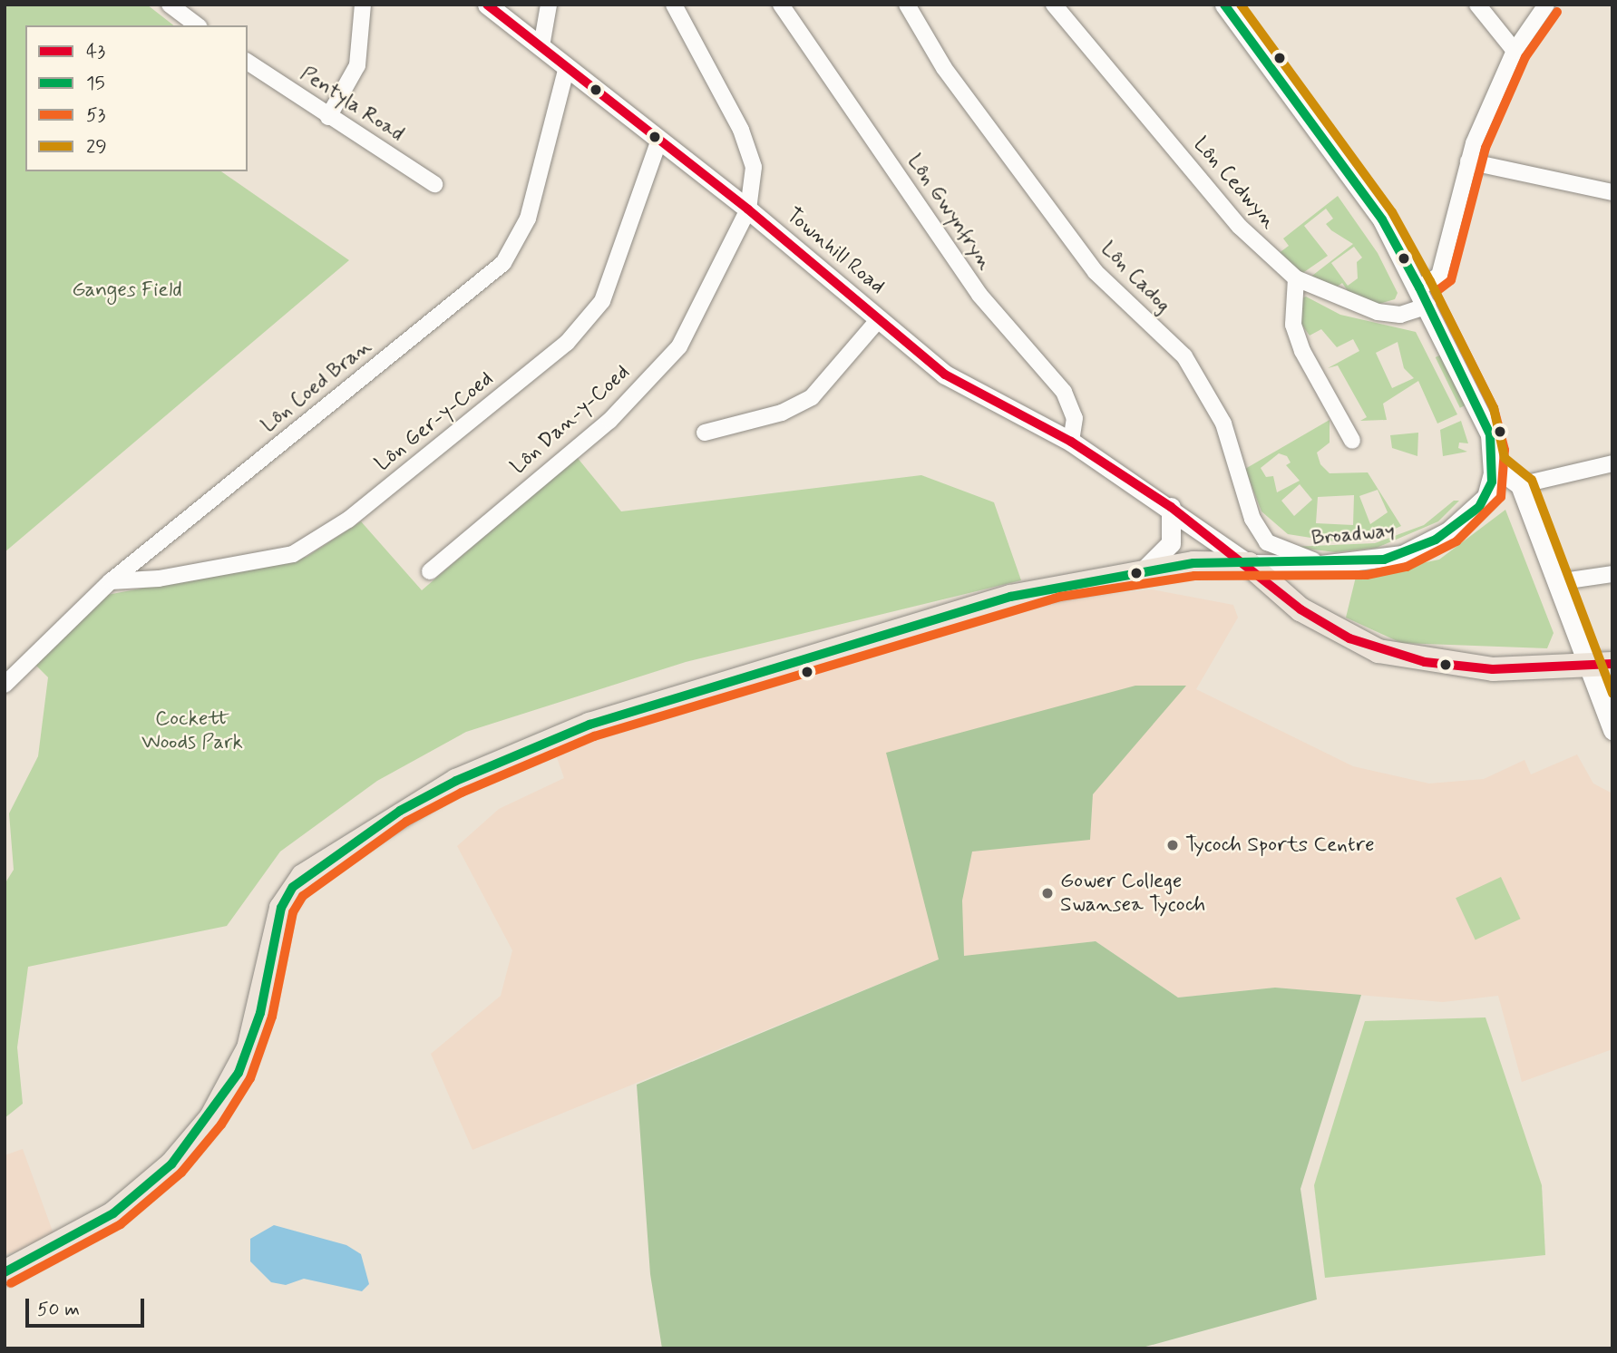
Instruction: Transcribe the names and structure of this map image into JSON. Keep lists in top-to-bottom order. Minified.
{"streets":{"street":["Pentyla Road","Lôn Cedwyn","Lôn Gwynfryn","Townhill Road","Lôn Cadog","Lôn Coed Bran","Lôn Dan-y-Coed","Lôn Ger-y-Coed","Broadway"]},"crossings":[["Lôn Gwynfryn","Townhill Road"],["Townhill Road","Lôn Coed Bran"],["Townhill Road","Lôn Dan-y-Coed"],["Townhill Road","Lôn Ger-y-Coed"],["Townhill Road","Broadway"],["Lôn Cadog","Broadway"],["Lôn Coed Bran","Lôn Ger-y-Coed"]],"parks":["Ganges Field","Cockett Woods Park"],"places":["Tycoch Sports Centre","Gower College Swansea Tycoch"],"lines":["transit line 43","transit line 15","transit line 29","transit line 53"],"legend":["43","15","53","29"],"scale_bar":"50 m"}
